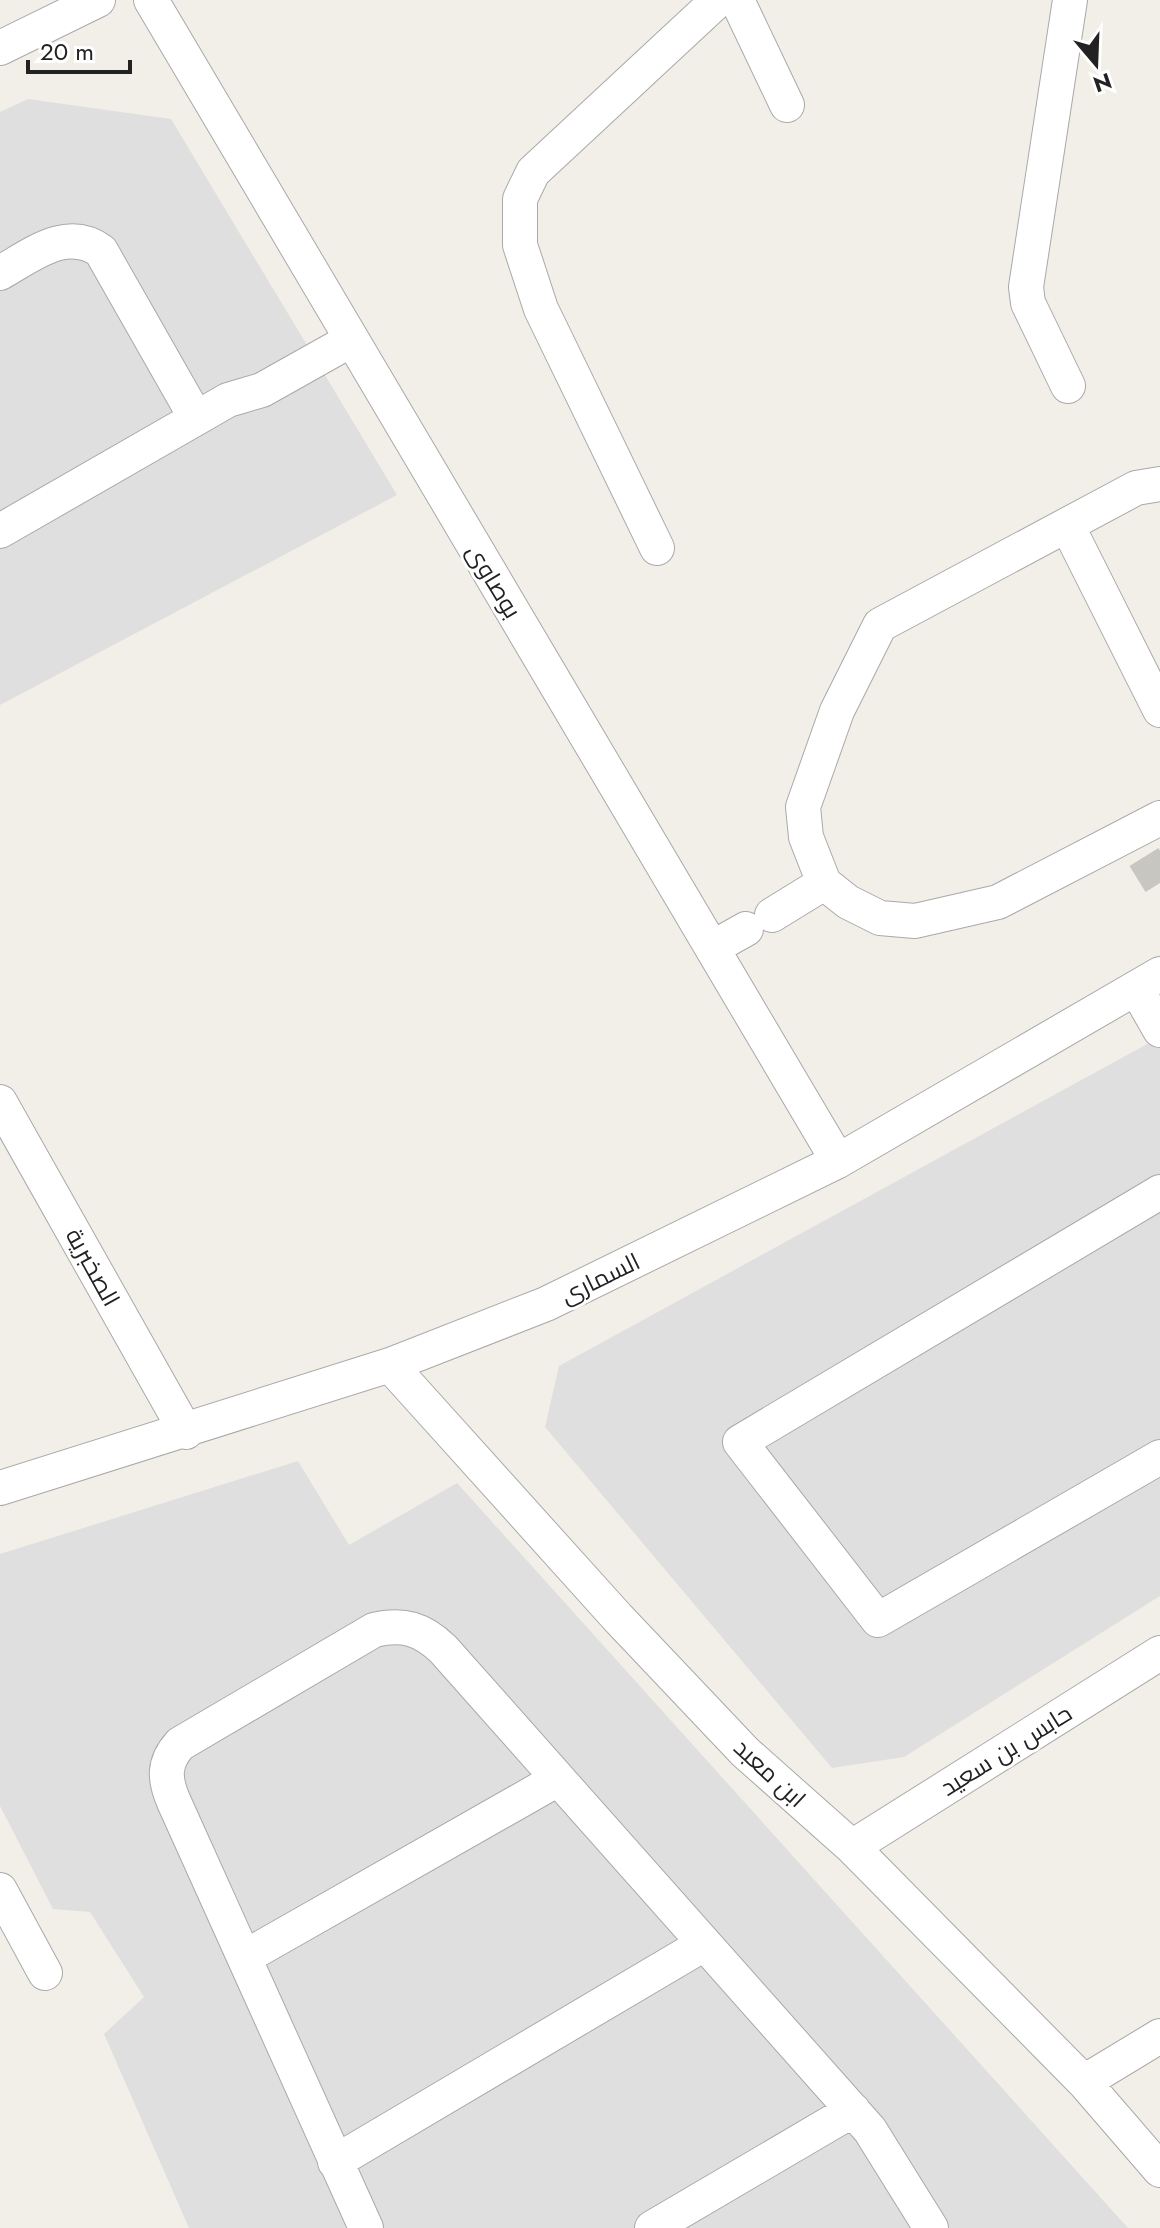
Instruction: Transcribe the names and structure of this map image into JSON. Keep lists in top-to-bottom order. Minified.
{"streets":{"street":["بوصاوى","الصخبرية","السمارى","حابس بن سعيد","ابن معبد"]},"crossings":[["بوصاوى","السمارى"],["الصخبرية","السمارى"],["السمارى","ابن معبد"],["حابس بن سعيد","ابن معبد"]],"scale_bar":"20 m","north":"bottom"}
